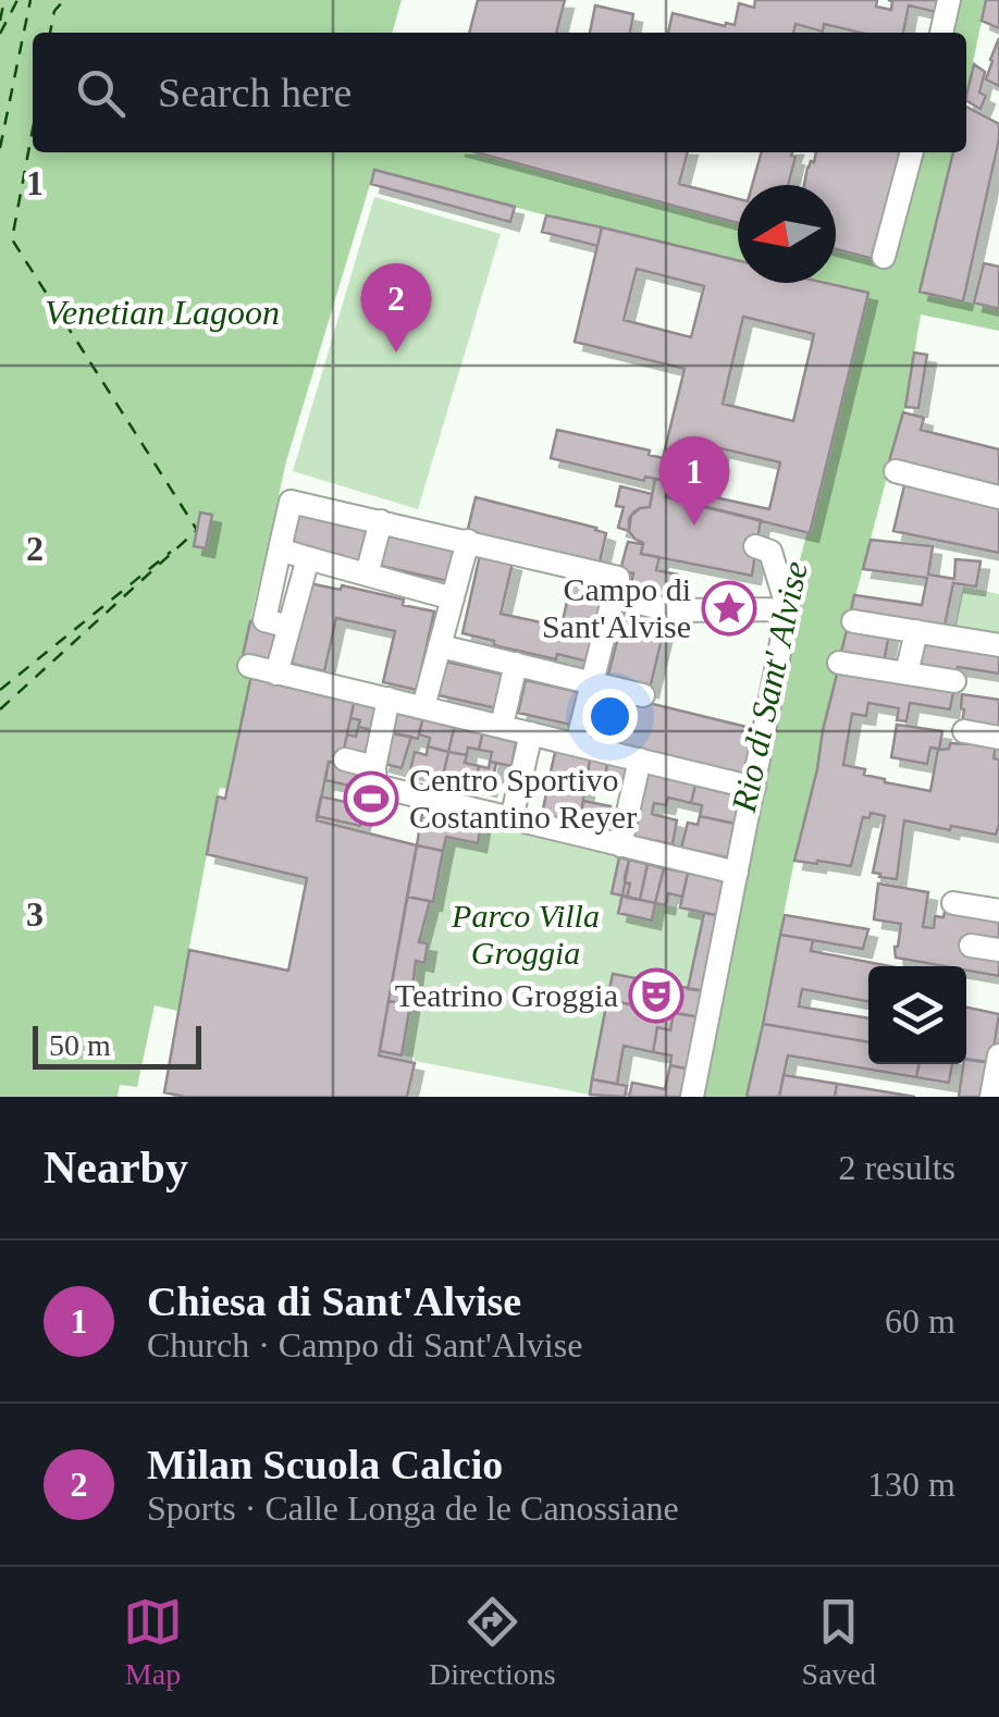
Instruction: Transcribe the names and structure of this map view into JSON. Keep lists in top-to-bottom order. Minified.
{"water":["Venetian Lagoon","Rio di Sant' Alvise"],"parks":["Parco Villa Groggia"],"places":{"place":["Campo di Sant'Alvise"],"sports":["Centro Sportivo Costantino Reyer"],"theatre":["Teatrino Groggia"]},"scale_bar":"50 m","north":"left","page":{"search":"Search here","pins":["2","1"],"scale":"50 m","heading":["Nearby","2 results"],"list":[{"mark":"1","name":"Chiesa di Sant'Alvise","note":"Church · Campo di Sant'Alvise","value":"60 m"},{"mark":"2","name":"Milan Scuola Calcio","note":"Sports · Calle Longa de le Canossiane","value":"130 m"}],"nav":["Map","Directions","Saved"]},"grid":{"rows":["1","2","3"]}}
